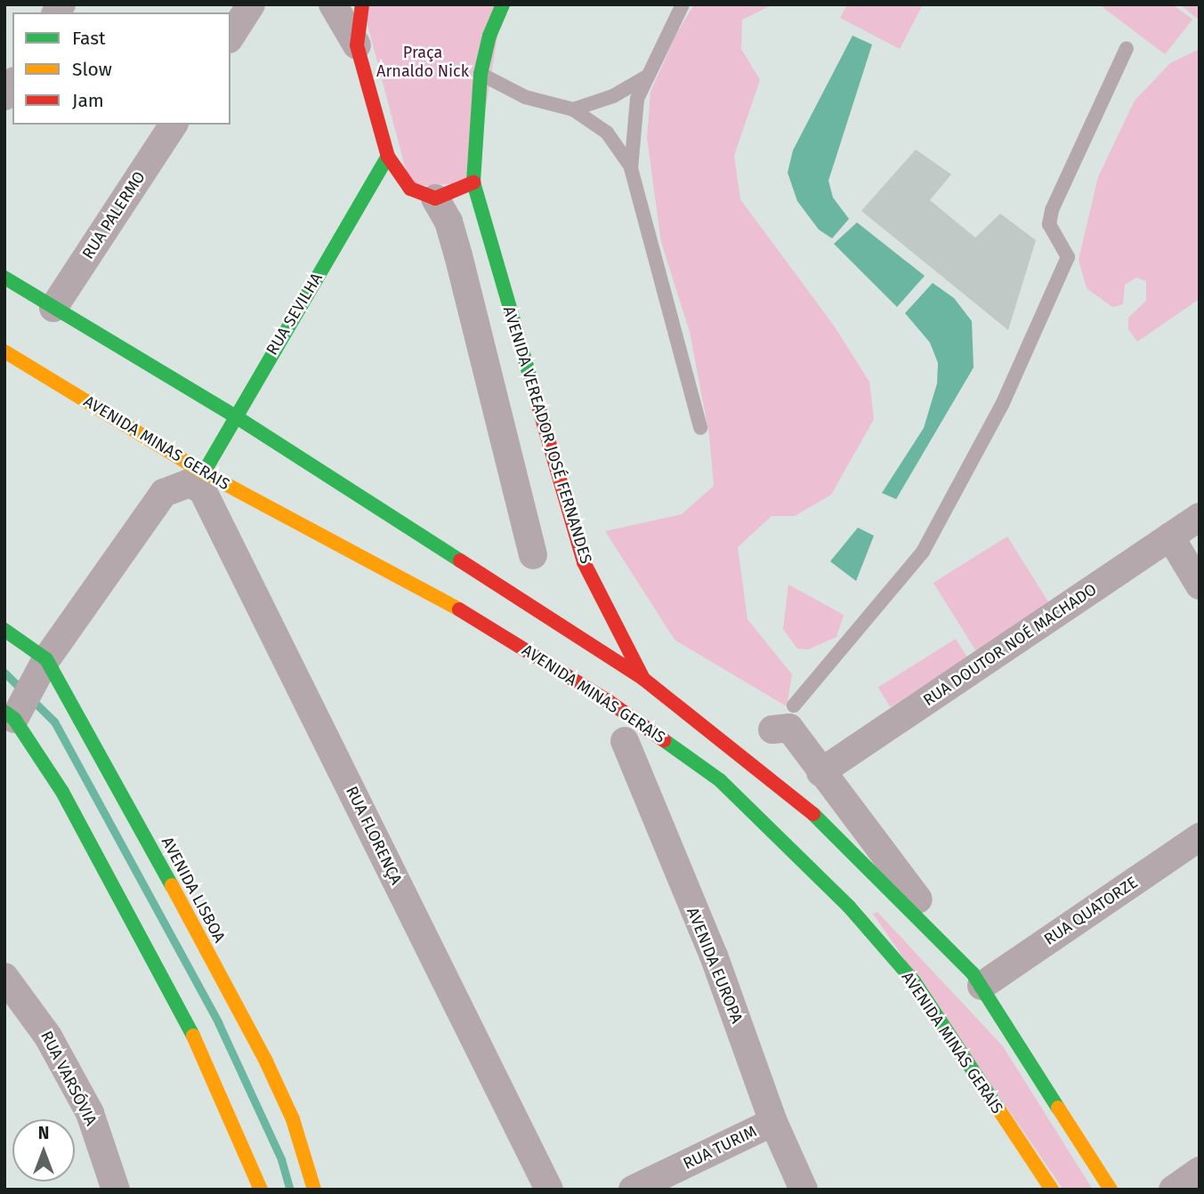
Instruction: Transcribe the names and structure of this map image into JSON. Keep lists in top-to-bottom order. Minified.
{"streets":{"main road":["RUA SEVILHA","AVENIDA VEREADOR JOSÉ FERNANDES","AVENIDA MINAS GERAIS","AVENIDA LISBOA"],"street":["RUA PALERMO","RUA DOUTOR NOÉ MACHADO","RUA FLORENÇA","RUA QUATORZE","AVENIDA EUROPA","RUA VARSÓVIA","RUA TURIM"]},"crossings":[["RUA SEVILHA","AVENIDA MINAS GERAIS"],["RUA SEVILHA","RUA FLORENÇA"],["AVENIDA MINAS GERAIS","RUA FLORENÇA"],["AVENIDA EUROPA","RUA TURIM"]],"parks":["Praça Arnaldo Nick"],"legend":["Fast","Slow","Jam"],"north":"top"}
